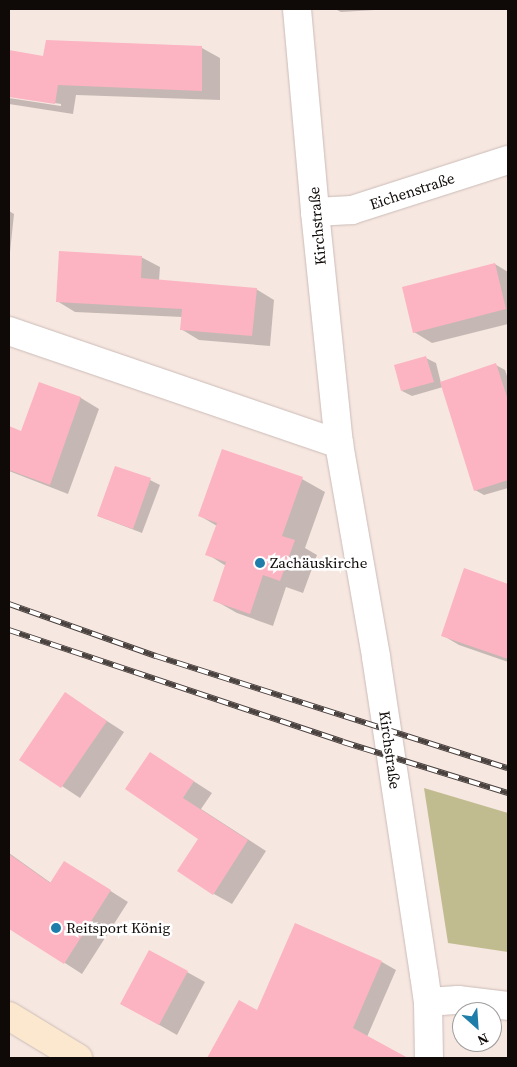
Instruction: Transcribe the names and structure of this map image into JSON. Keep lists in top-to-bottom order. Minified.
{"streets":{"street":["Eichenstraße","Kirchstraße"]},"crossings":[["Eichenstraße","Kirchstraße"]],"places":["Zachäuskirche","Reitsport König"],"north":"bottom right"}
